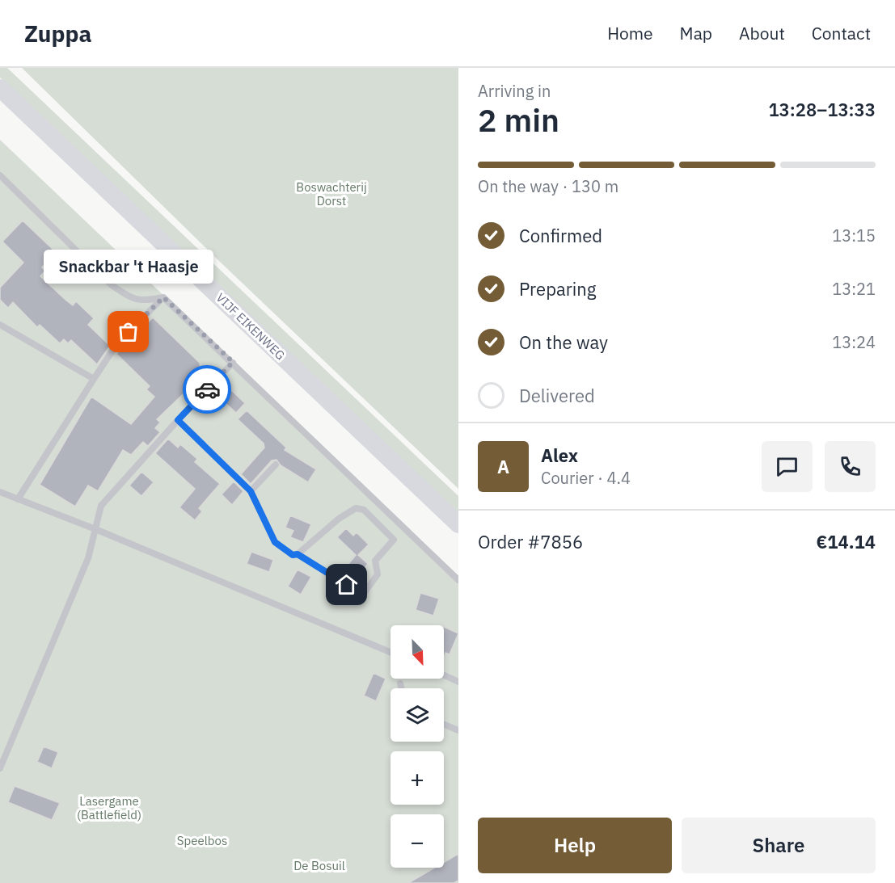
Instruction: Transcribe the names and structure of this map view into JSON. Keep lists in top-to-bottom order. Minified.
{"streets":{"main road":["VIJF EIKENWEG"]},"parks":["Boswachterij Dorst","Lasergame (Battlefield)","Speelbos","De Bosuil"],"places":["Snackbar 't Haasje"],"north":"bottom right","page":{"header":"Zuppa","nav":["Home","Map","About","Contact"],"heading":["2 min","Arriving in","13:28–13:33"],"panel":["Alex","Courier · 4.4","Order #7856","€14.14"],"bar":"On the way · 130 m","list":[["Confirmed","13:15"],["Preparing","13:21"],["On the way","13:24"],"Delivered"],"bubble":"Snackbar 't Haasje","round":"A","map_buttons":["+","−"],"buttons":["Help","Share"]}}
